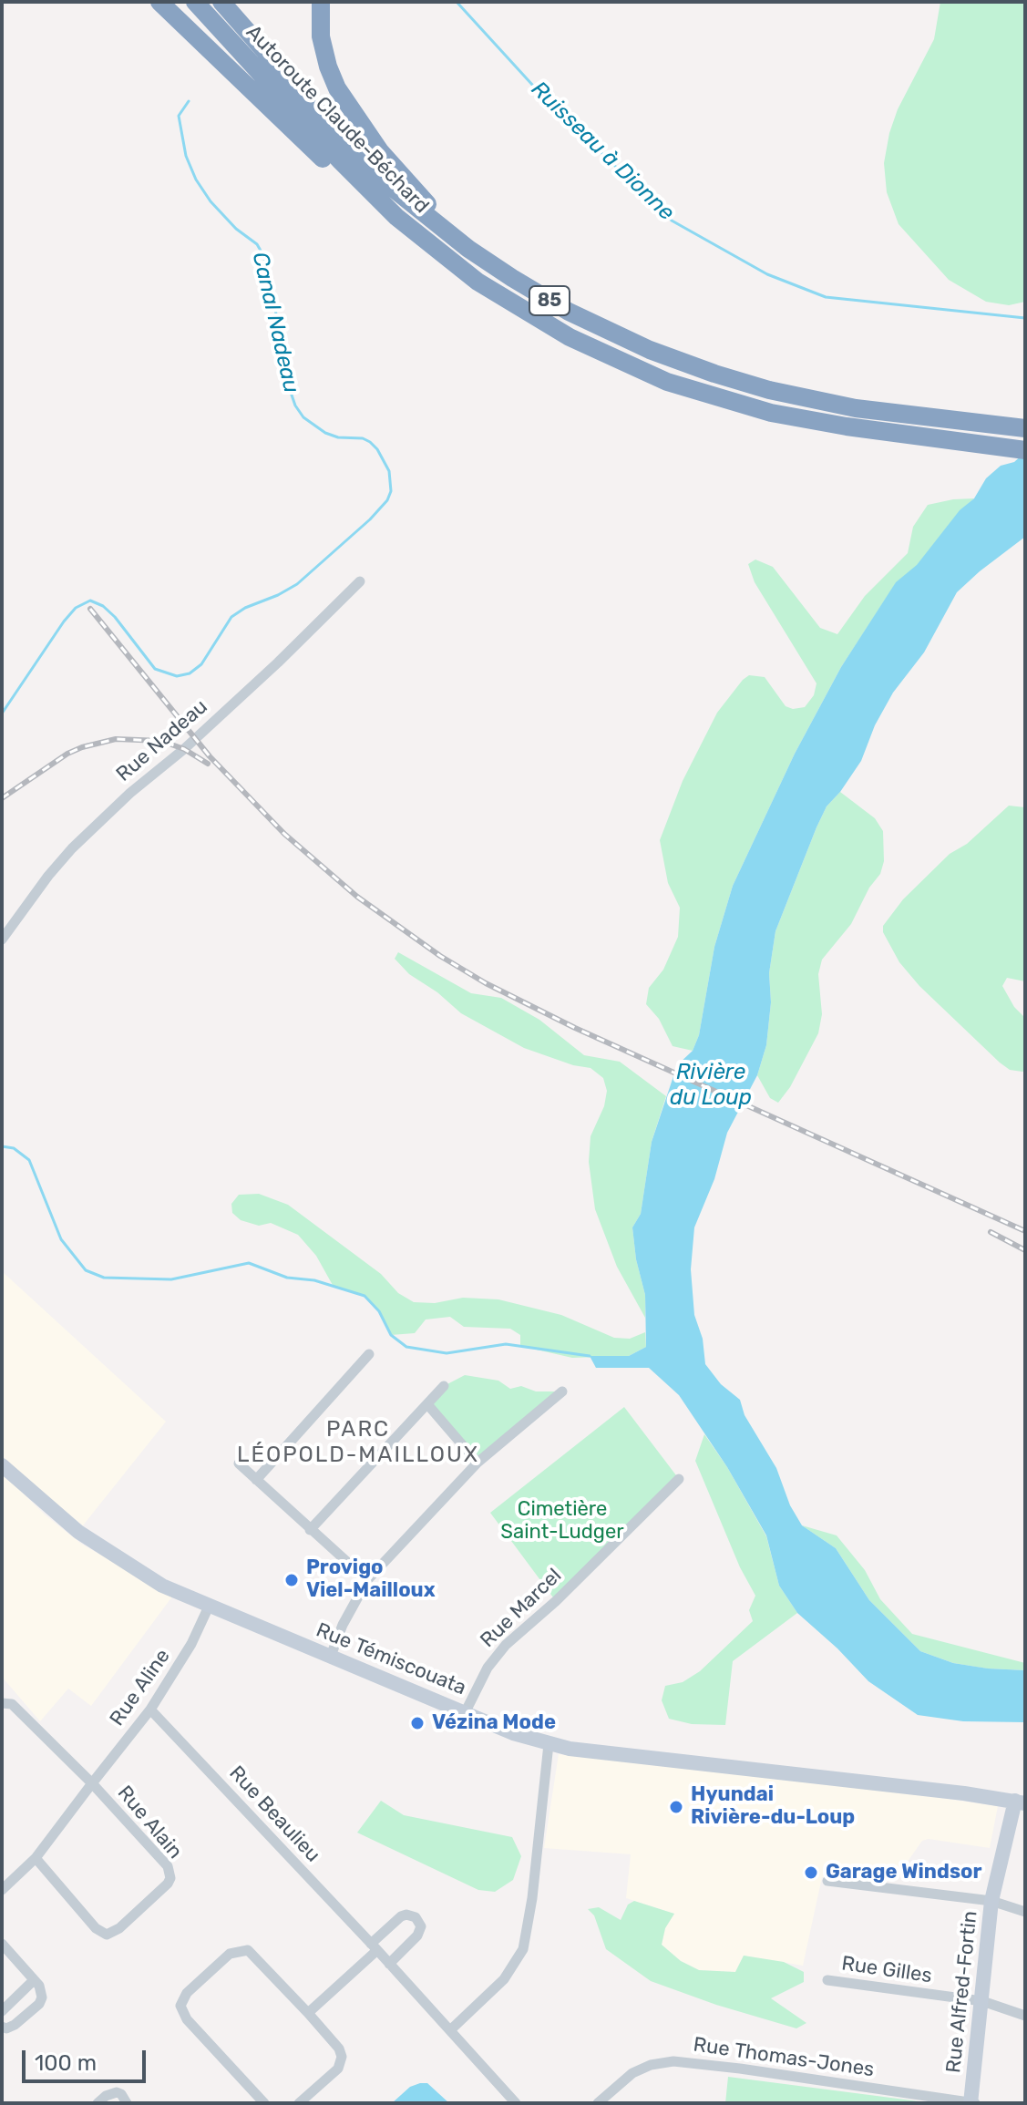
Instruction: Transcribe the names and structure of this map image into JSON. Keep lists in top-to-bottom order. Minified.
{"streets":{"highway":["Autoroute Claude-Béchard","85"],"main road":["Rue Témiscouata","Rue Alfred-Fortin"],"street":["Rue Nadeau","Rue Marcel","Rue Aline","Rue Beaulieu","Rue Alain","Rue Gilles","Rue Thomas-Jones"]},"crossings":[["Rue Marcel","Rue Témiscouata"],["Rue Témiscouata","Rue Aline"],["Rue Témiscouata","Rue Alfred-Fortin"],["Rue Aline","Rue Beaulieu"],["Rue Aline","Rue Alain"],["Rue Gilles","Rue Alfred-Fortin"],["Rue Alfred-Fortin","Rue Thomas-Jones"]],"districts":["PARC LÉOPOLD-MAILLOUX"],"water":["Ruisseau à Dionne","Canal Nadeau","Rivière du Loup"],"parks":["Cimetière Saint-Ludger"],"places":["Provigo Viel-Mailloux","Vézina Mode","Hyundai Rivière-du-Loup","Garage Windsor"],"scale_bar":"100 m"}
